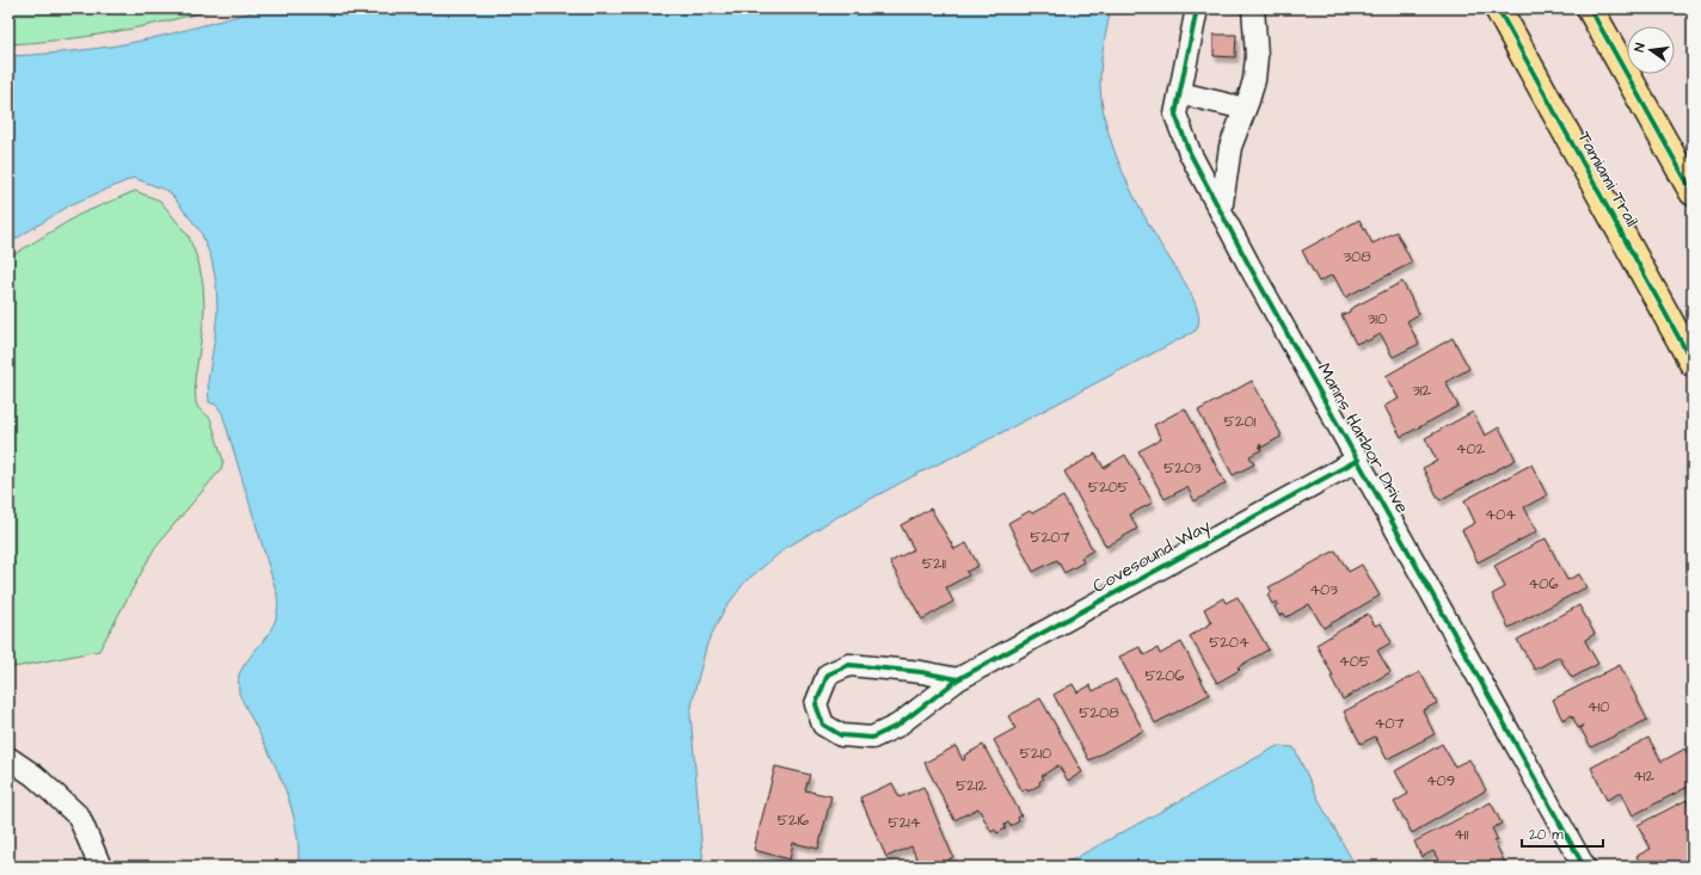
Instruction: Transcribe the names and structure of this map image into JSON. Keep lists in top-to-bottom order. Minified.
{"streets":{"main road":["Tamiami Trail"],"street":["Manns Harbor Drive","Covesound Way"]},"crossings":[["Manns Harbor Drive","Covesound Way"]],"house_numbers":["308","310","312","5201","402","5203","5205","404","5207","5211","406","403","5204","405","5206","410","5208","407","5210","412","409","5212","5216","5214","411"],"scale_bar":"20 m","north":"left"}
